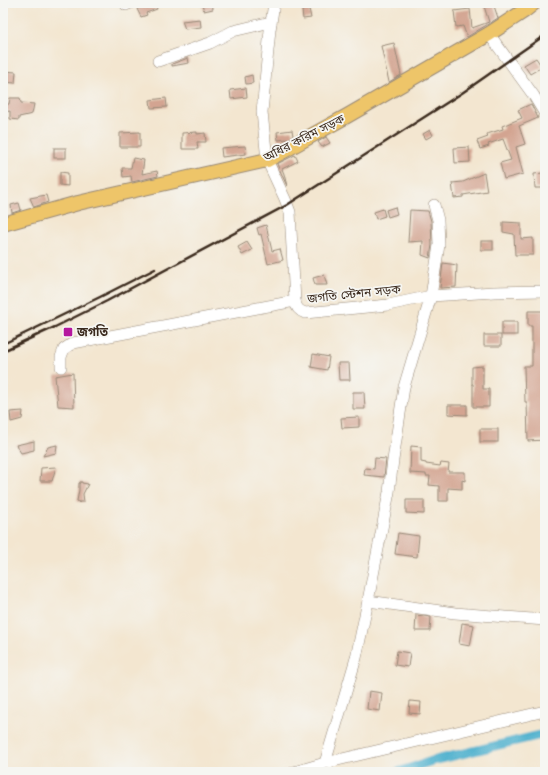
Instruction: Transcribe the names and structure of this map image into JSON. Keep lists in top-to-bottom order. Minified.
{"streets":{"main road":["অধির করিম সড়ক"],"street":["জগতি স্টেশন সড়ক"]},"crossings":[["অধির করিম সড়ক","জগতি স্টেশন সড়ক"]],"places":{"transit":["জগতি"]}}
